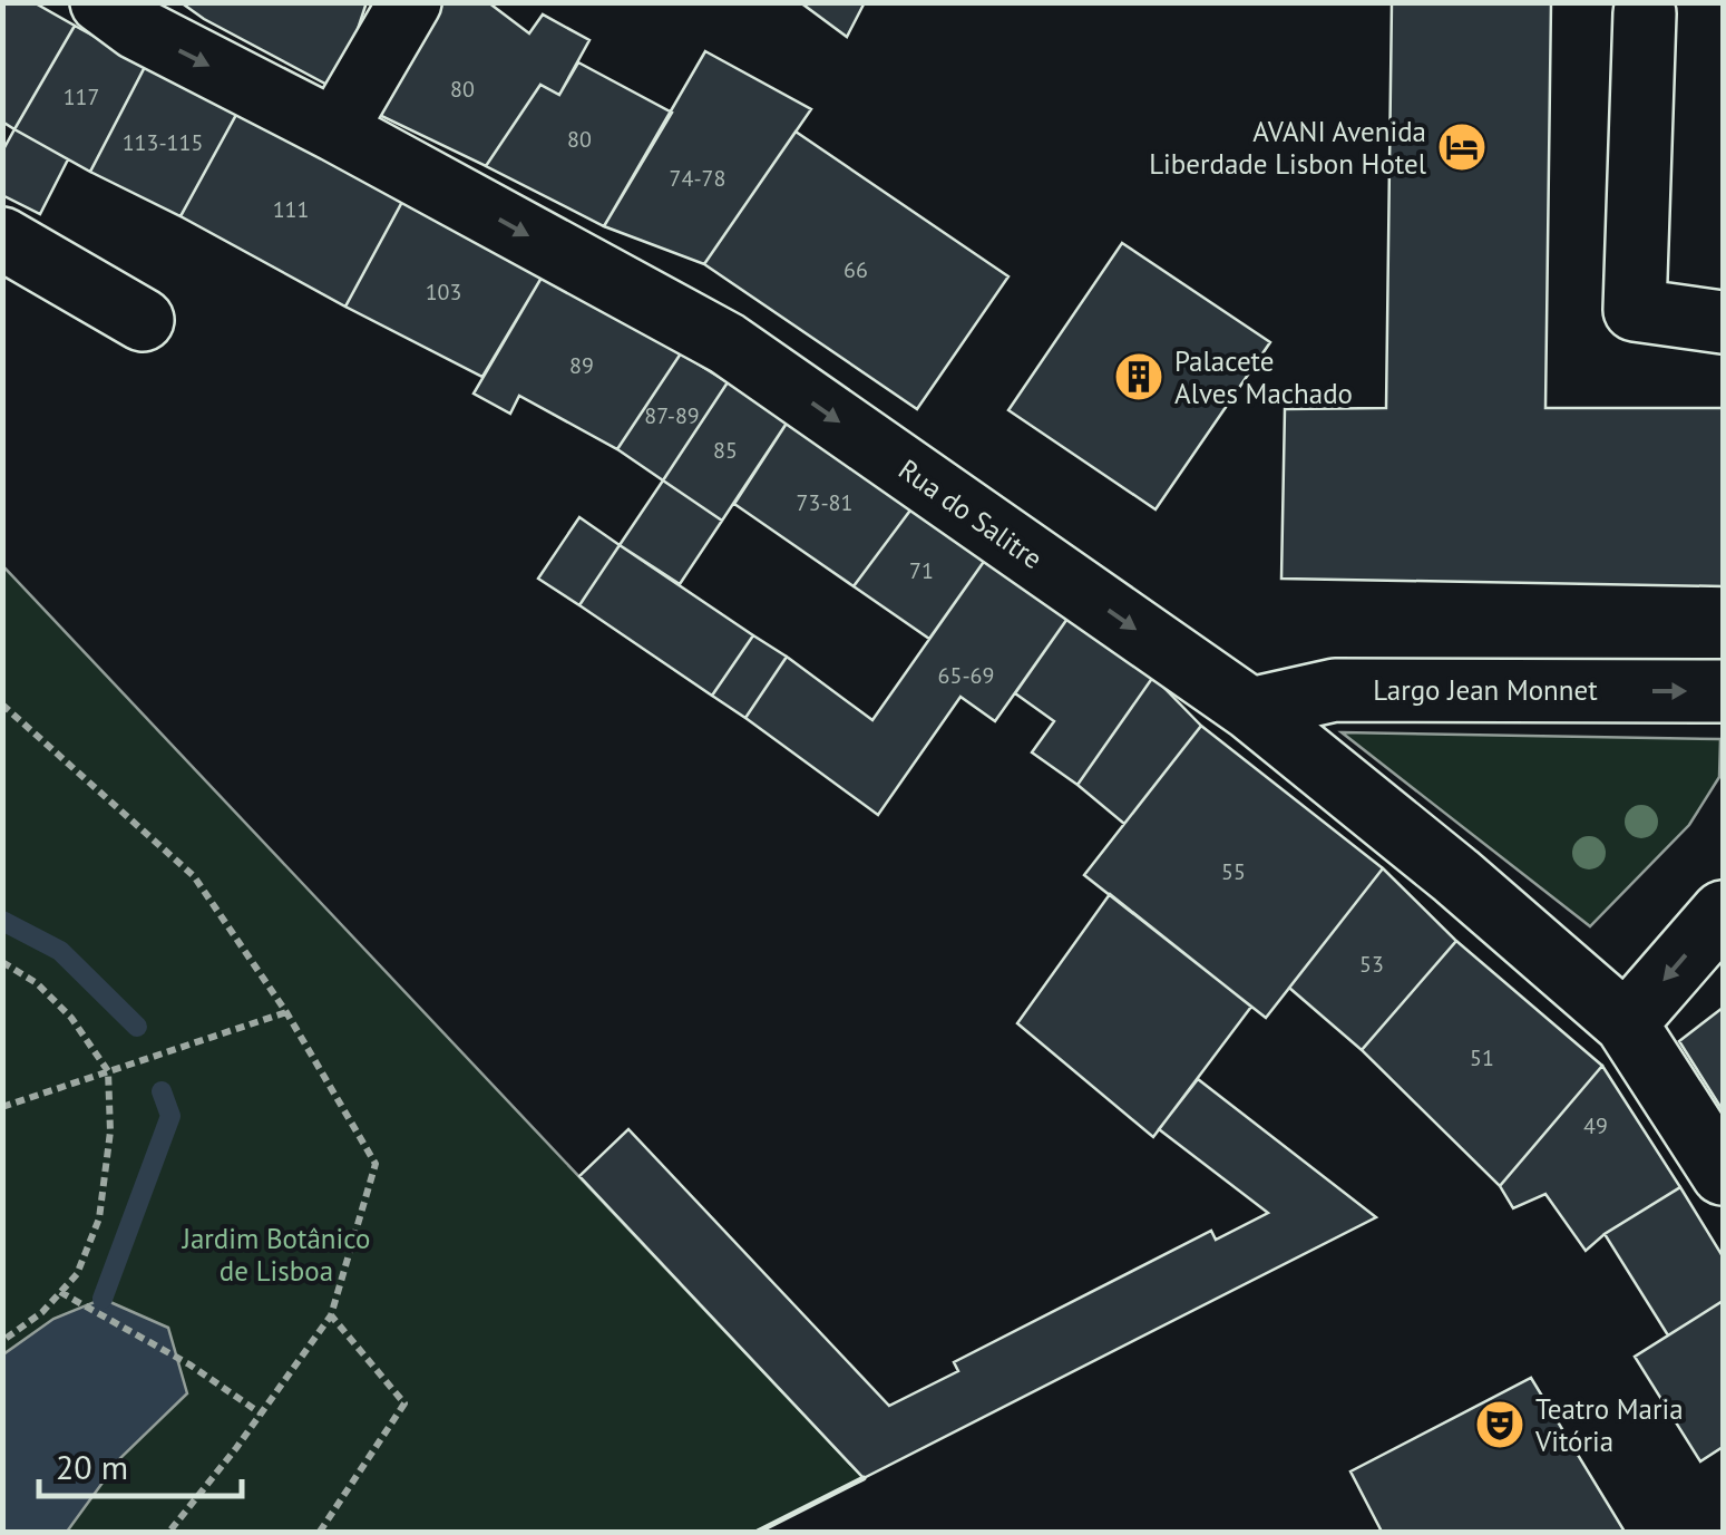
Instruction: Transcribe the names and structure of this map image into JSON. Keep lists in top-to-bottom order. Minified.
{"streets":{"street":["Rua do Salitre","Largo Jean Monnet"]},"crossings":[["Rua do Salitre","Largo Jean Monnet"]],"one_way":["Rua do Salitre","Largo Jean Monnet"],"parks":["Jardim Botânico de Lisboa"],"places":{"hotel":["AVANI Avenida Liberdade Lisbon Hotel"],"building":["Palacete Alves Machado"],"theatre":["Teatro Maria Vitória"]},"house_numbers":["80","117","80","113-115","74-78","111","66","103","89","87-89","85","73-81","71","65-69","55","53","51","49"],"scale_bar":"20 m"}
